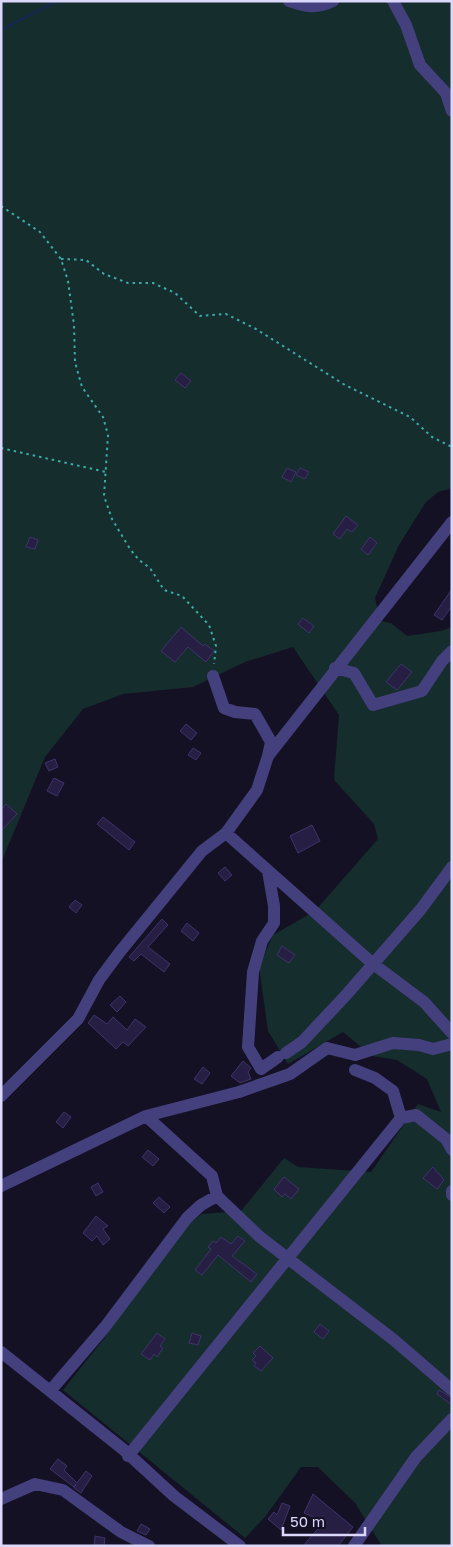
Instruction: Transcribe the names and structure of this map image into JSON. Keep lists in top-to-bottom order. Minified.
{"scale_bar":"50 m"}
